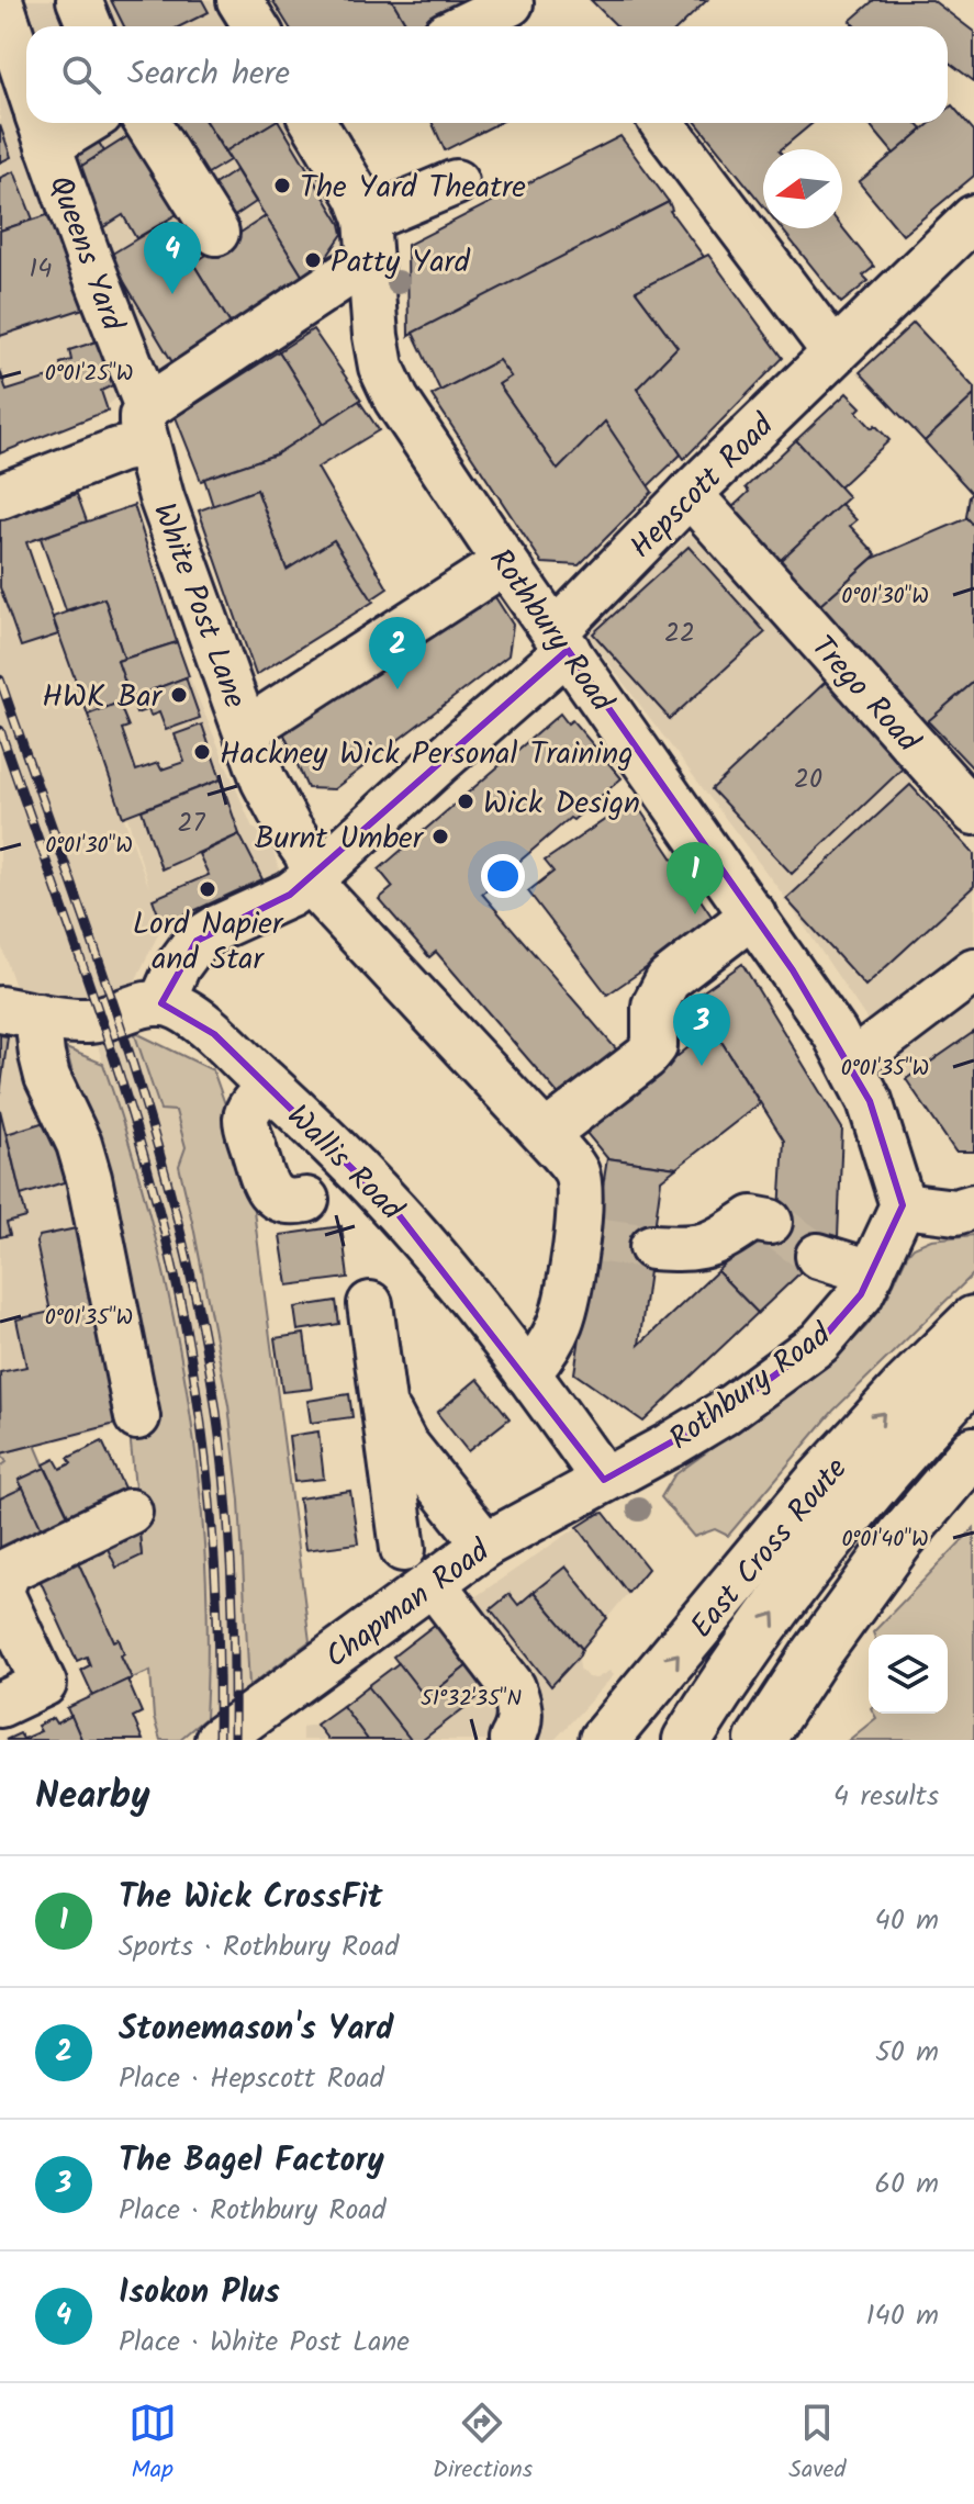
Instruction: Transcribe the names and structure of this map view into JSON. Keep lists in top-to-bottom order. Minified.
{"streets":{"highway":["East Cross Route"],"street":["Queens Yard","Hepscott Road","White Post Lane","Rothbury Road","Trego Road","Wallis Road","Chapman Road"]},"crossings":[["Queens Yard","White Post Lane"],["Hepscott Road","White Post Lane"],["Hepscott Road","Rothbury Road"],["Hepscott Road","Trego Road"],["Hepscott Road","Wallis Road"],["White Post Lane","Wallis Road"],["Rothbury Road","Wallis Road"],["Rothbury Road","Chapman Road"],["Wallis Road","Chapman Road"]],"places":["The Yard Theatre","Patty Yard","HWK Bar","Hackney Wick Personal Training","Wick Design","Burnt Umber","Lord Napier and Star"],"house_numbers":["14","22","20","27"],"north":"left","page":{"search":"Search here","pins":["4","2","1","3"],"heading":["Nearby","4 results"],"list":[{"mark":"1","name":"The Wick CrossFit","note":"Sports · Rothbury Road","value":"40 m"},{"mark":"2","name":"Stonemason's Yard","note":"Place · Hepscott Road","value":"50 m"},{"mark":"3","name":"The Bagel Factory","note":"Place · Rothbury Road","value":"60 m"},{"mark":"4","name":"Isokon Plus","note":"Place · White Post Lane","value":"140 m"}],"nav":["Map","Directions","Saved"]},"coordinates":["0°01'25\"W","0°01'30\"W","0°01'35\"W","0°01'40\"W","51°32'35\"N"]}
